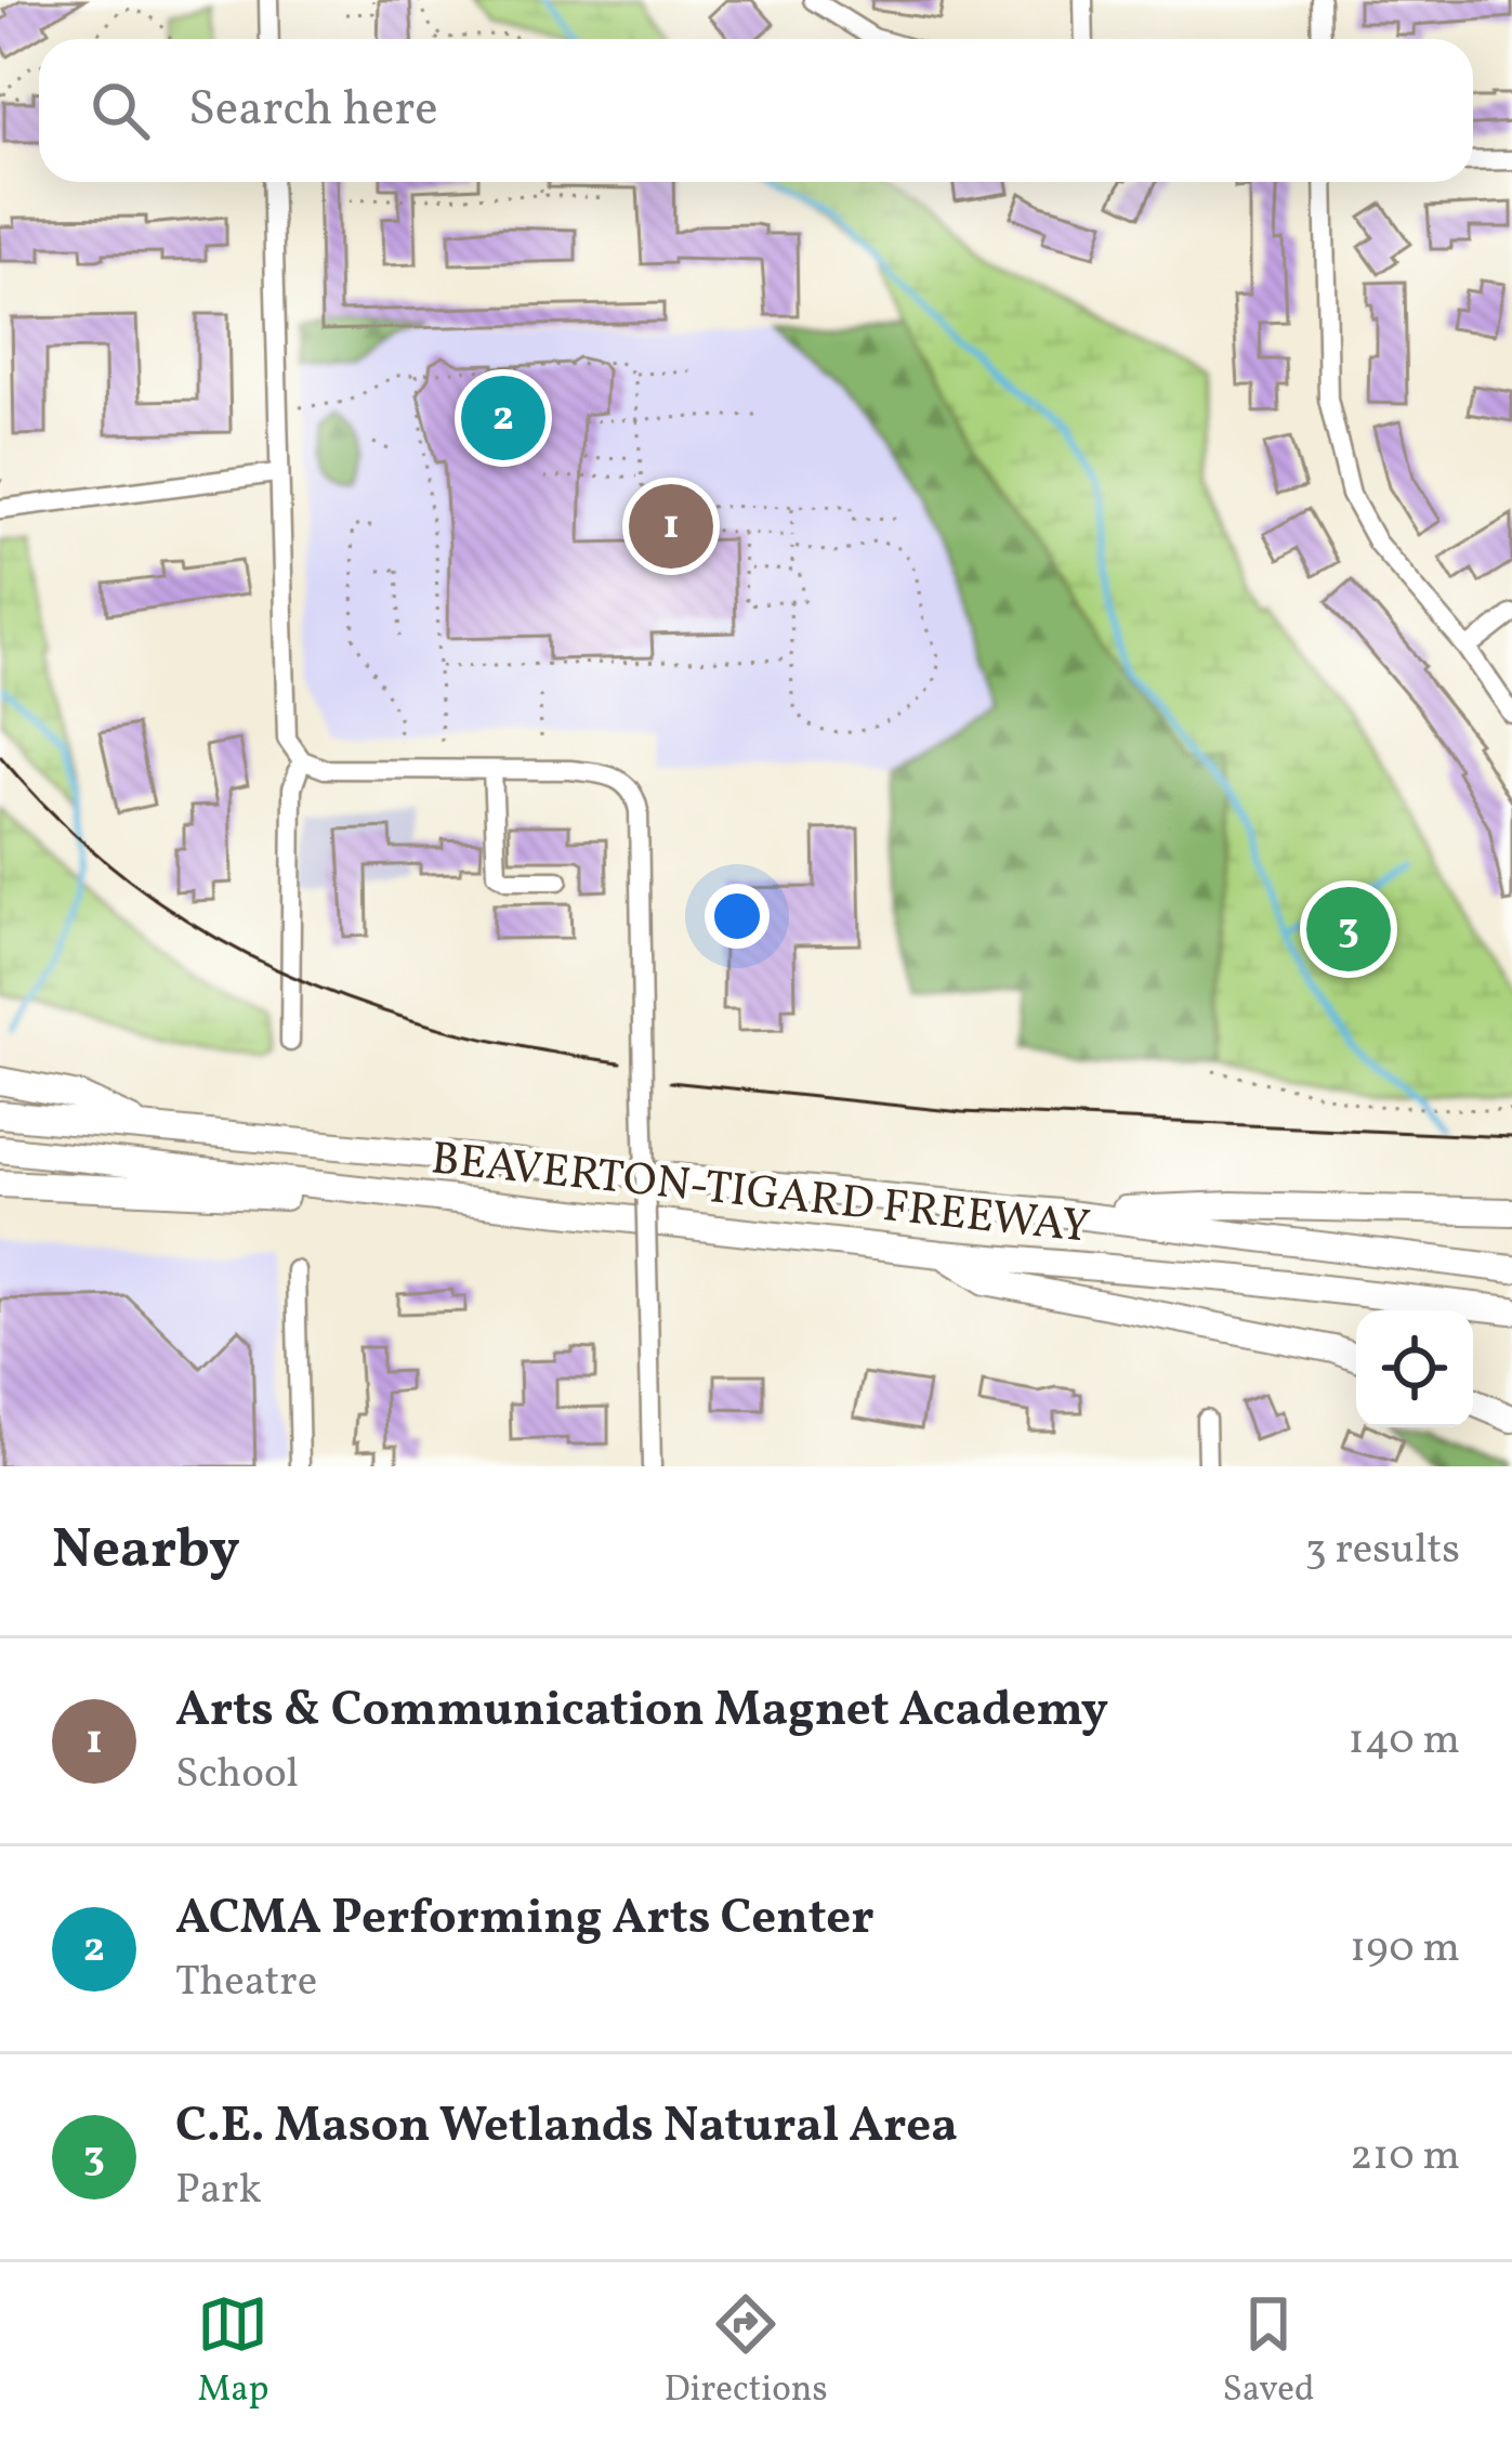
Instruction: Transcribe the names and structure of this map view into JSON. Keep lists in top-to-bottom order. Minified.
{"streets":{"highway":["BEAVERTON-TIGARD FREEWAY"]},"page":{"search":"Search here","pins":["2","1","3"],"heading":["Nearby","3 results"],"list":[{"mark":"1","name":"Arts & Communication Magnet Academy","note":"School","value":"140 m"},{"mark":"2","name":"ACMA Performing Arts Center","note":"Theatre","value":"190 m"},{"mark":"3","name":"C.E. Mason Wetlands Natural Area","note":"Park","value":"210 m"}],"nav":["Map","Directions","Saved"]}}
